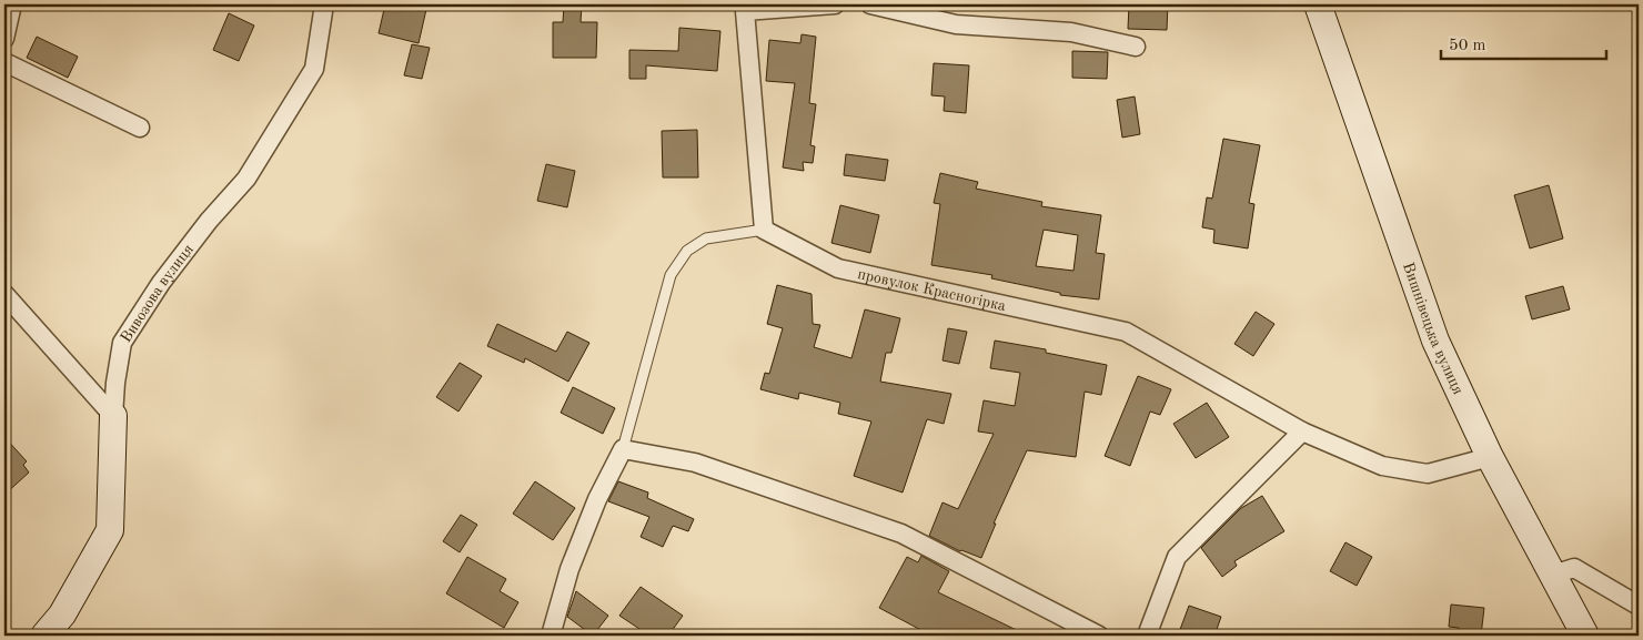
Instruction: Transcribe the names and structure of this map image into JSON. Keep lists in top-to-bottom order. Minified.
{"streets":{"main road":["Вивозова вулиця","Вишнівецька вулиця"],"street":["провулок Красногірка"]},"crossings":[["провулок Красногірка","Вишнівецька вулиця"]],"scale_bar":"50 m"}
